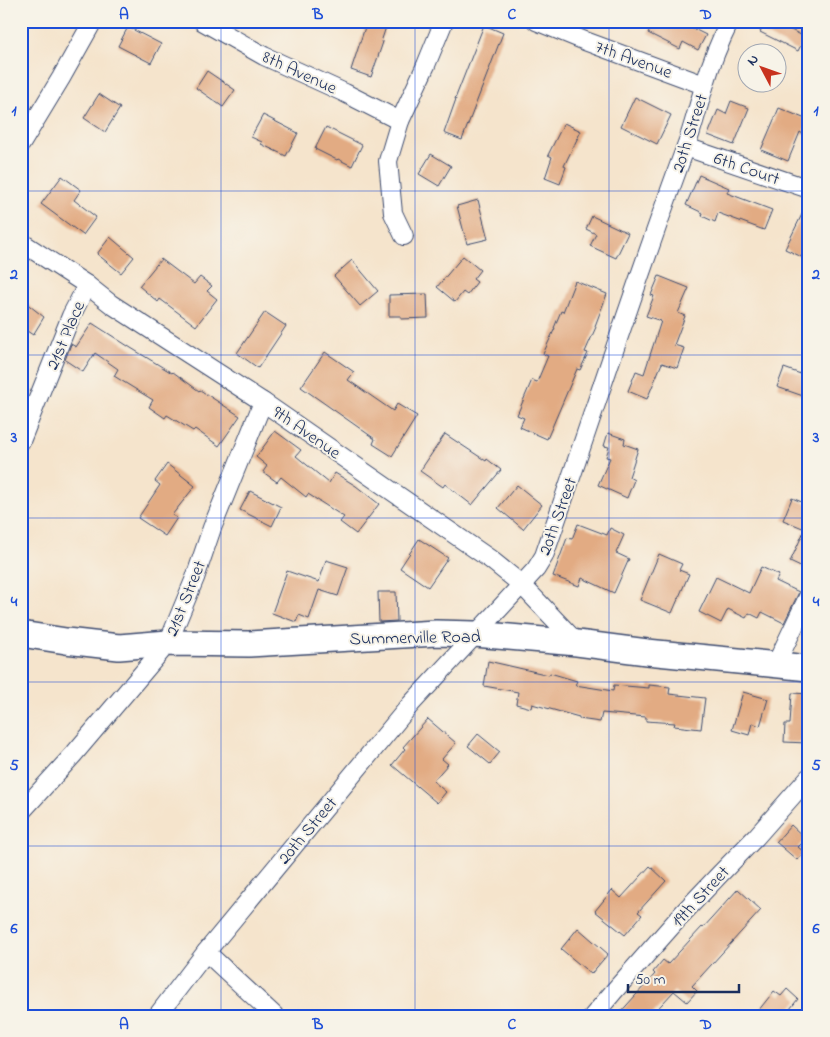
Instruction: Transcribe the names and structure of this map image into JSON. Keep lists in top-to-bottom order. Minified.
{"streets":{"main road":["Summerville Road"],"street":["7th Avenue","8th Avenue","20th Street","6th Court","21st Place","9th Avenue","21st Street","19th Street"]},"crossings":[["7th Avenue","20th Street"],["20th Street","6th Court"],["20th Street","9th Avenue"],["20th Street","Summerville Road"],["21st Place","9th Avenue"],["9th Avenue","21st Street"],["9th Avenue","Summerville Road"],["21st Street","Summerville Road"]],"scale_bar":"50 m","north":"top left","grid":{"columns":["A","B","C","D"],"rows":["1","2","3","4","5","6"]}}
